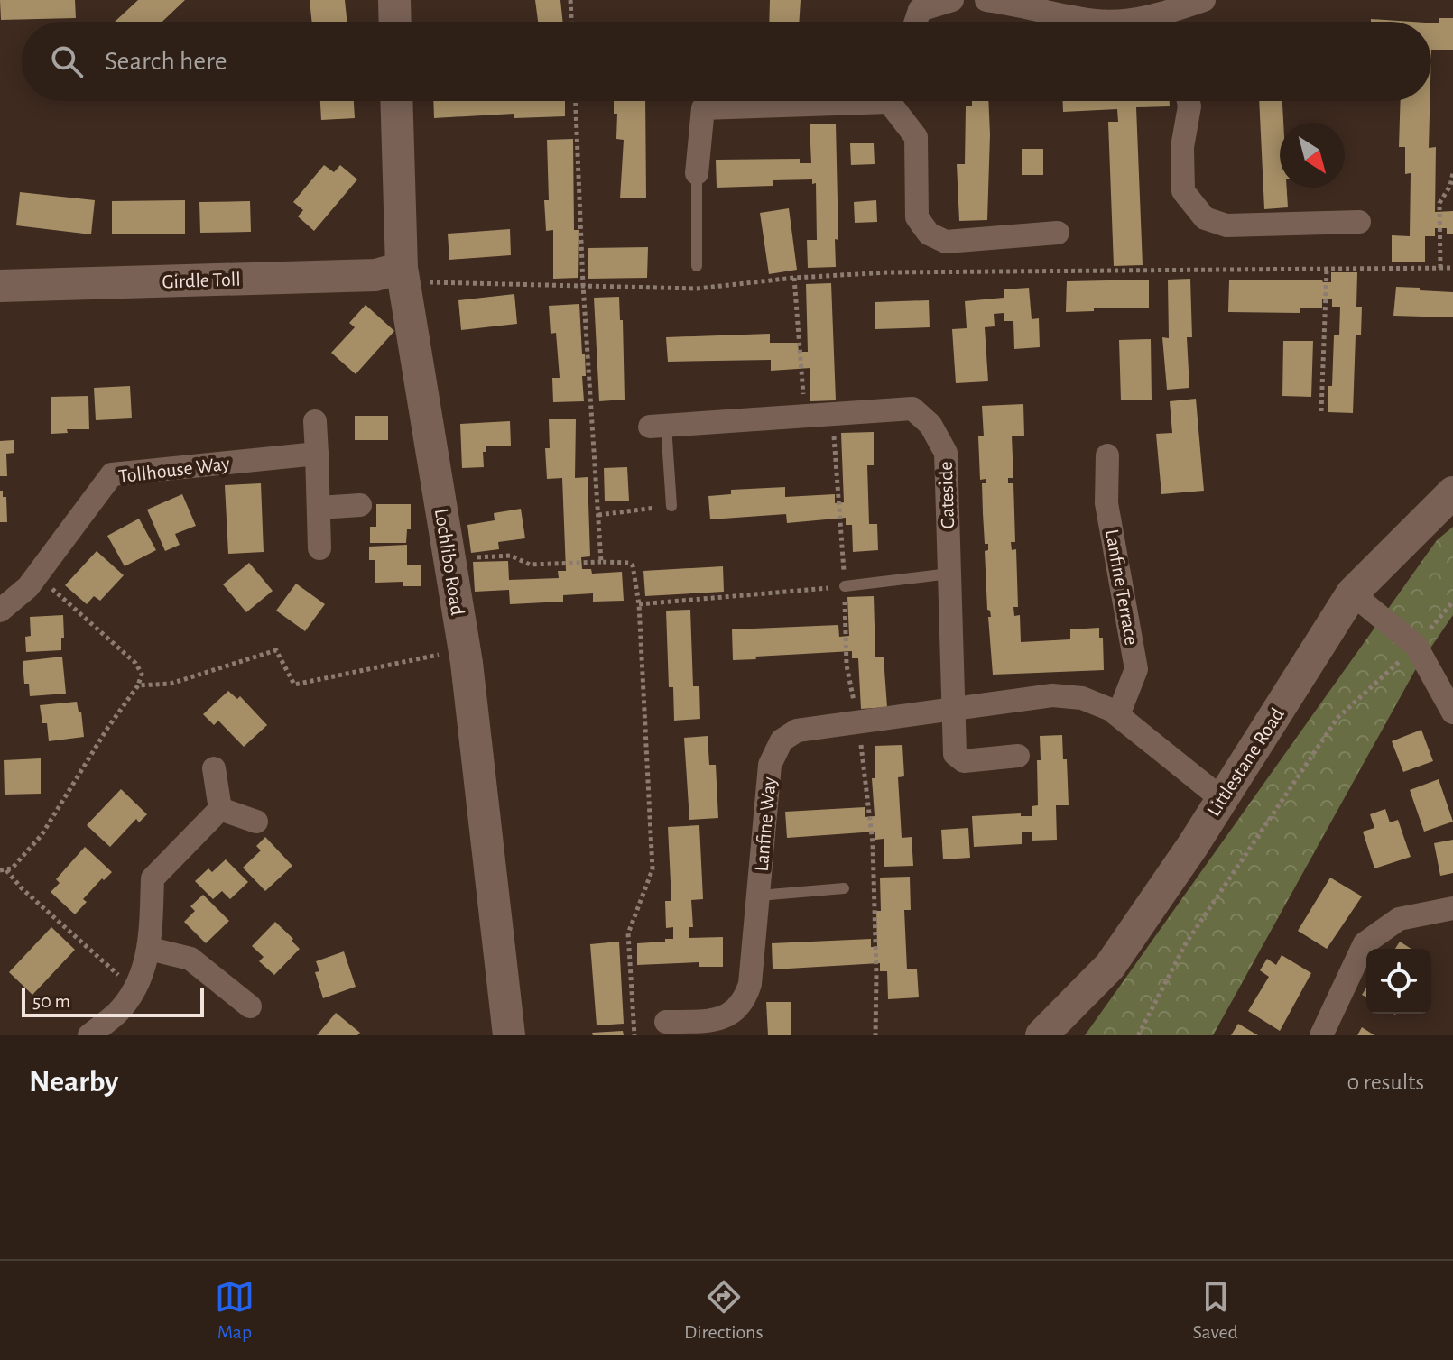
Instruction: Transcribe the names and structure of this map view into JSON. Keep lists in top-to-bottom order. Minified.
{"streets":{"street":["Girdle Toll","Tollhouse Way","Gateside","Lochlibo Road","Lanfine Terrace","Littlestane Road","Lanfine Way"]},"crossings":[["Girdle Toll","Lochlibo Road"],["Gateside","Lanfine Way"],["Lanfine Terrace","Lanfine Way"],["Littlestane Road","Lanfine Way"]],"scale_bar":"50 m","north":"bottom right","page":{"search":"Search here","scale":"50 m","heading":["Nearby","0 results"],"nav":["Map","Directions","Saved"]}}
